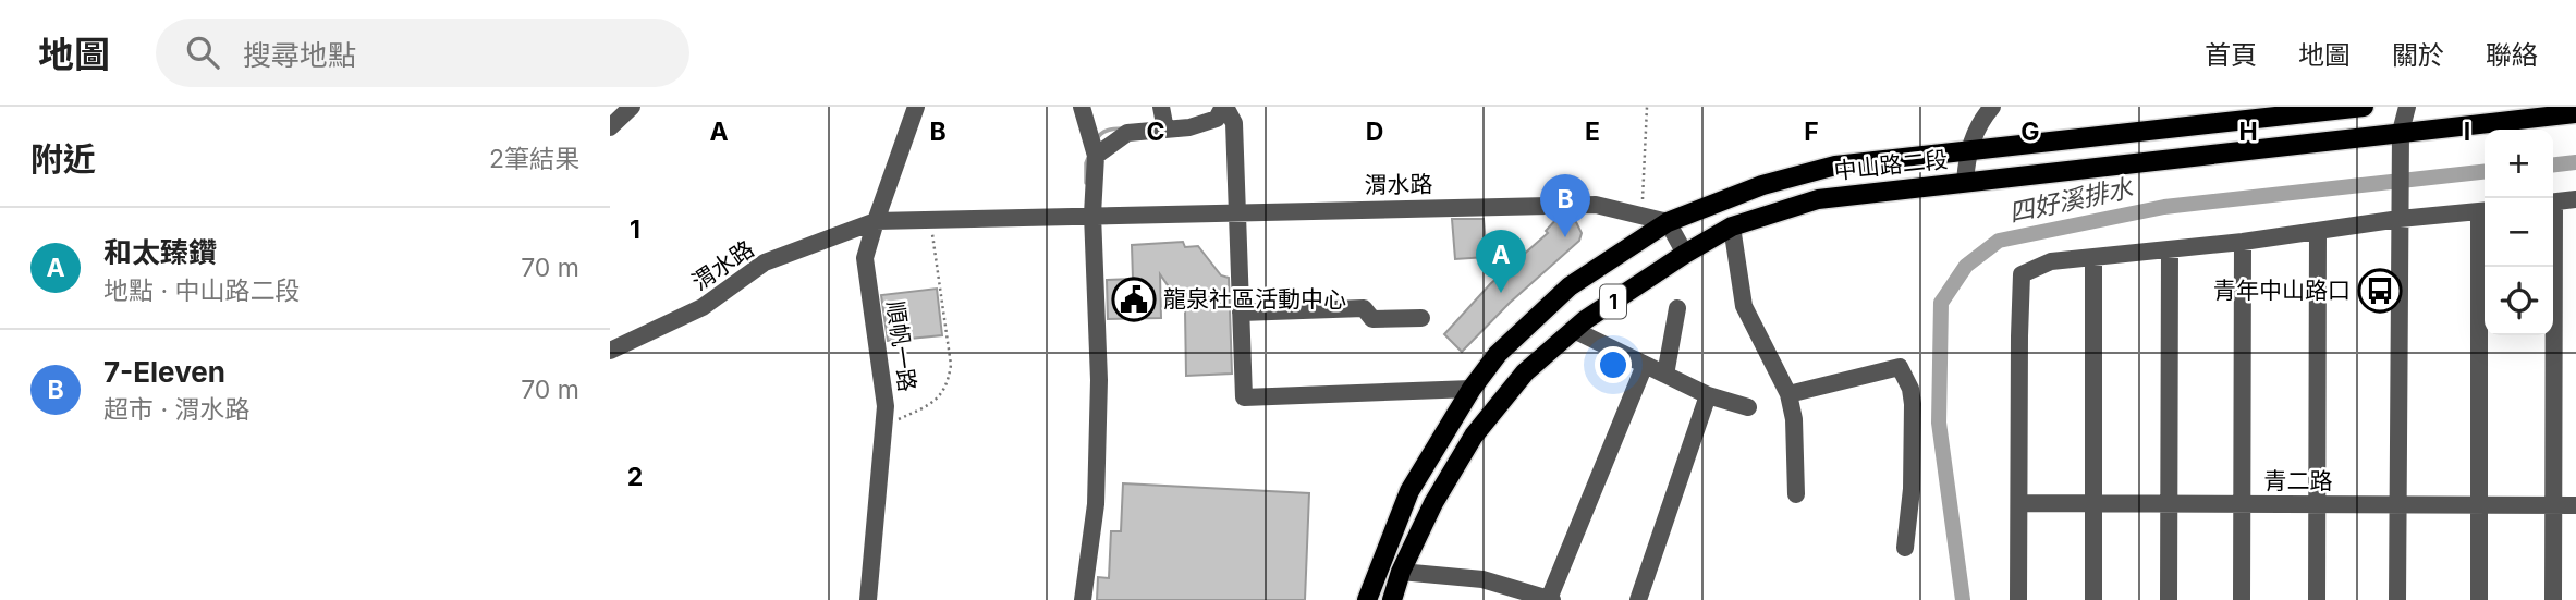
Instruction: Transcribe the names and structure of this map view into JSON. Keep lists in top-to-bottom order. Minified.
{"streets":{"main road":["中山路二段","1"],"street":["渭水路","順帆一路","青二路"]},"crossings":[["中山路二段","渭水路"],["渭水路","順帆一路"]],"water":["四好溪排水"],"places":{"bus stop":["青年中山路口"],"public building":["龍泉社區活動中心"]},"page":{"header":"地圖","search":"搜尋地點","nav":["首頁","地圖","關於","聯絡"],"heading":["附近","2筆結果"],"map_buttons":["+","−"],"pins":["B","A"],"list":[{"mark":"A","name":"和太臻鑽","note":"地點 · 中山路二段","value":"70 m"},{"mark":"B","name":"7-Eleven","note":"超市 · 渭水路","value":"70 m"}]},"grid":{"columns":["A","B","C","D","E","F","G","H","I"],"rows":["1","2"]}}
